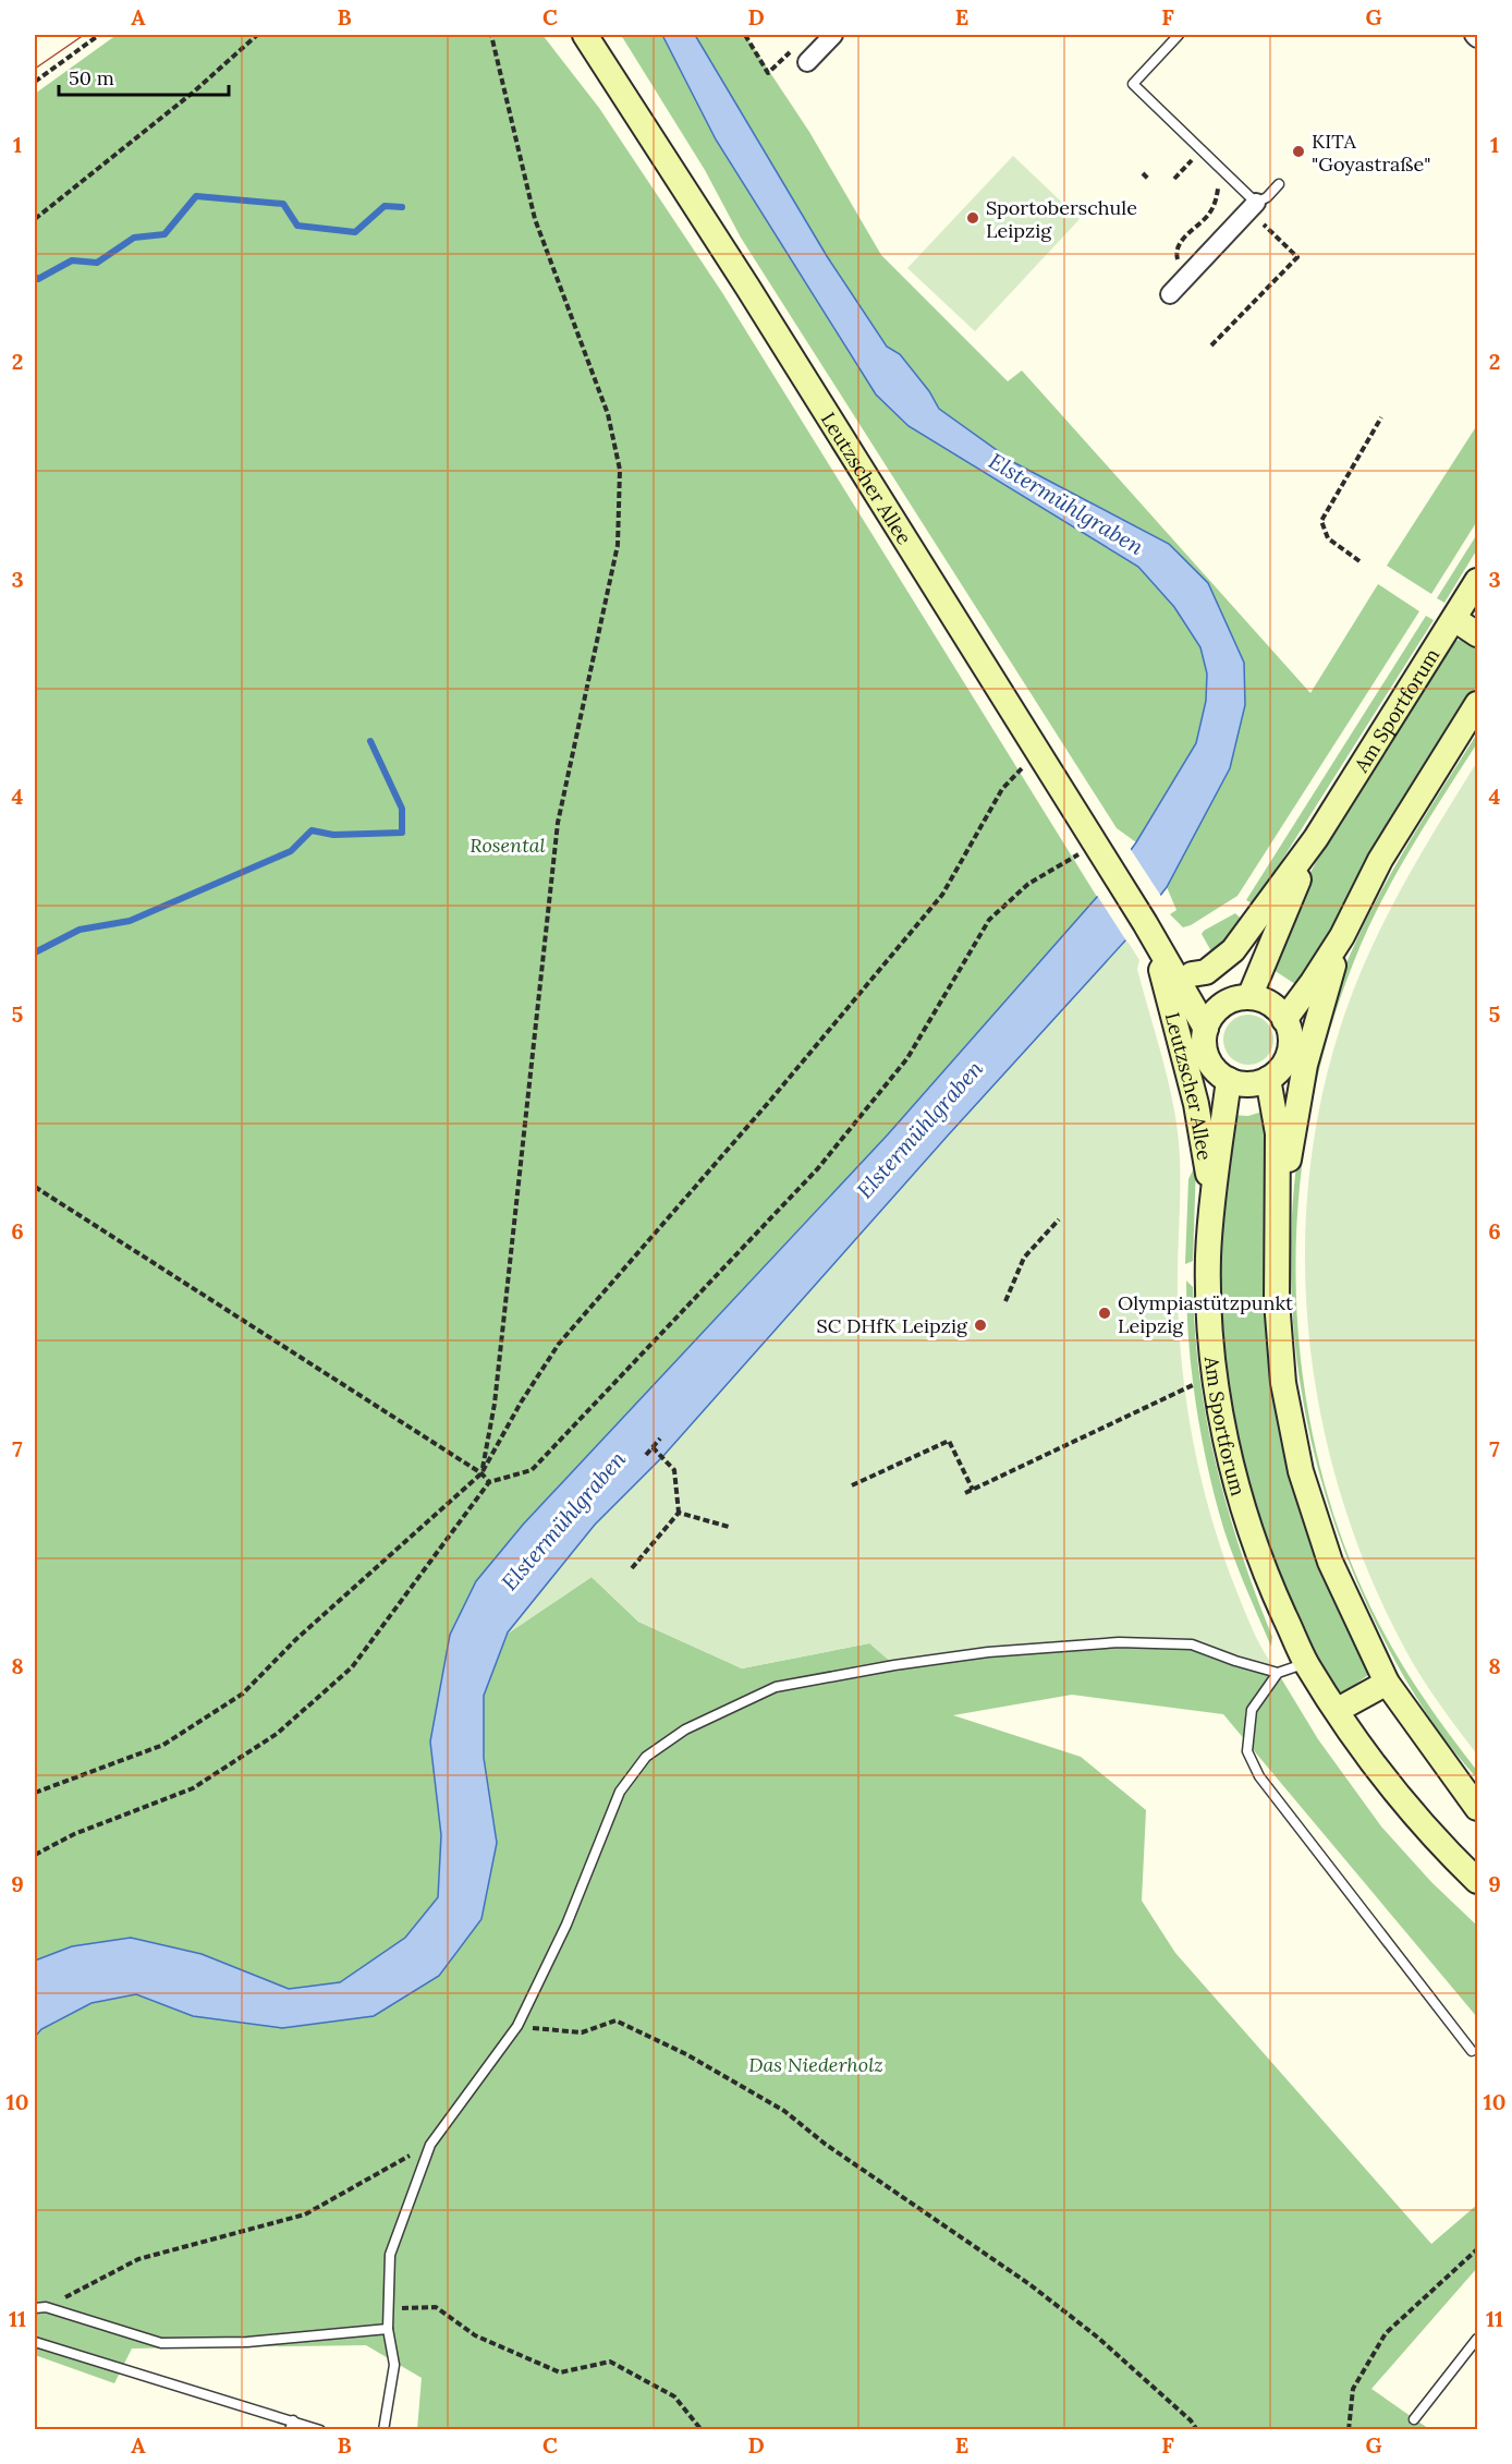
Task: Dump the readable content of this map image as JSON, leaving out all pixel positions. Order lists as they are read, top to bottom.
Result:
{
  "streets": {
    "main road": ["Leutzscher Allee", "Am Sportforum"]
  },
  "crossings": [
    ["Leutzscher Allee", "Am Sportforum"]
  ],
  "water": ["Elstermühlgraben"],
  "parks": ["Rosental", "Das Niederholz"],
  "places": [
    "KITA \"Goyastraße\"",
    "Sportoberschule Leipzig",
    "Olympiastützpunkt Leipzig",
    "SC DHfK Leipzig"
  ],
  "scale_bar": "50 m",
  "grid": {
    "columns": [
      "A",
      "B",
      "C",
      "D",
      "E",
      "F",
      "G"
    ],
    "rows": [
      "1",
      "2",
      "3",
      "4",
      "5",
      "6",
      "7",
      "8",
      "9",
      "10",
      "11"
    ]
  }
}
